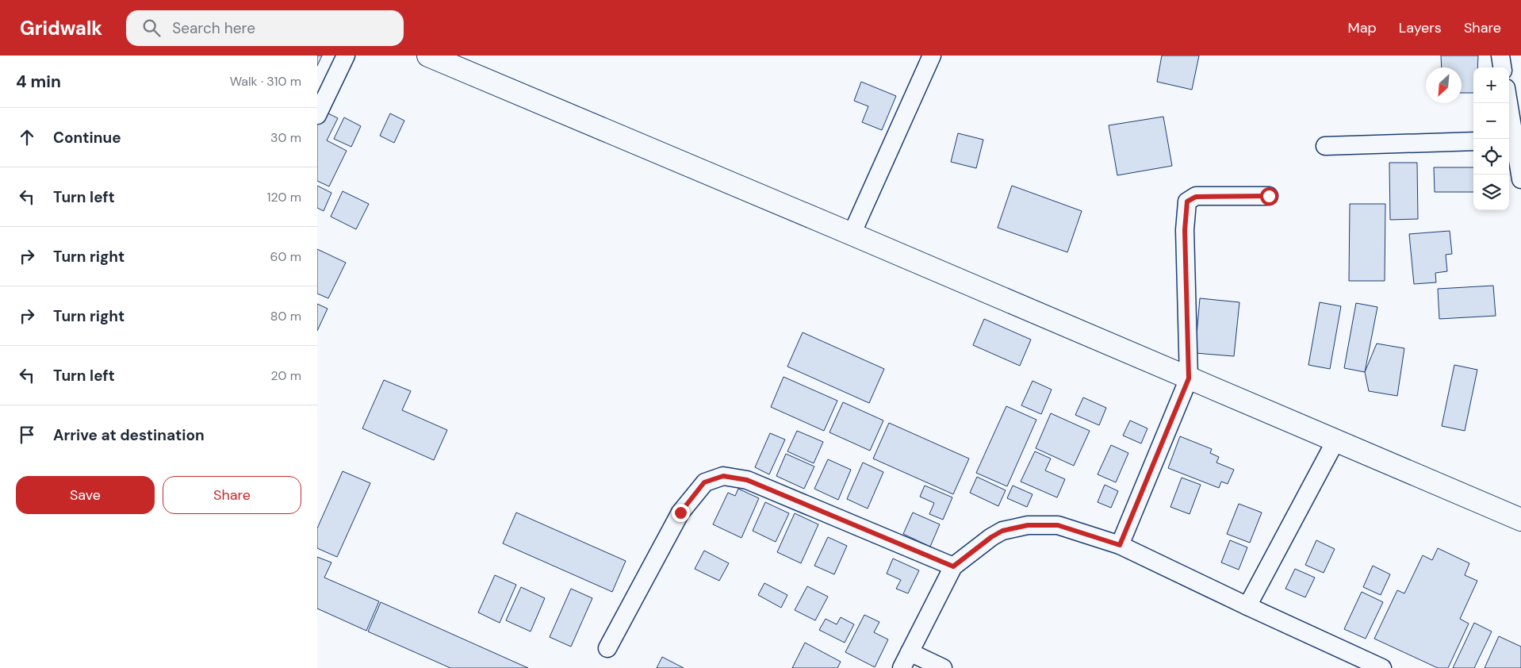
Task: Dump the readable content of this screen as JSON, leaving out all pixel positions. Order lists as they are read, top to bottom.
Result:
{
  "north": "bottom left",
  "page": {
    "header": "Gridwalk",
    "search": "Search here",
    "nav": ["Map", "Layers", "Share"],
    "heading": ["4 min", "Walk · 310 m"],
    "map_buttons": ["+", "−"],
    "list": [
      ["Continue", "30 m"],
      ["Turn left", "120 m"],
      ["Turn right", "60 m"],
      ["Turn right", "80 m"],
      ["Turn left", "20 m"],
      "Arrive at destination"
    ],
    "buttons": ["Save", "Share"]
  }
}
